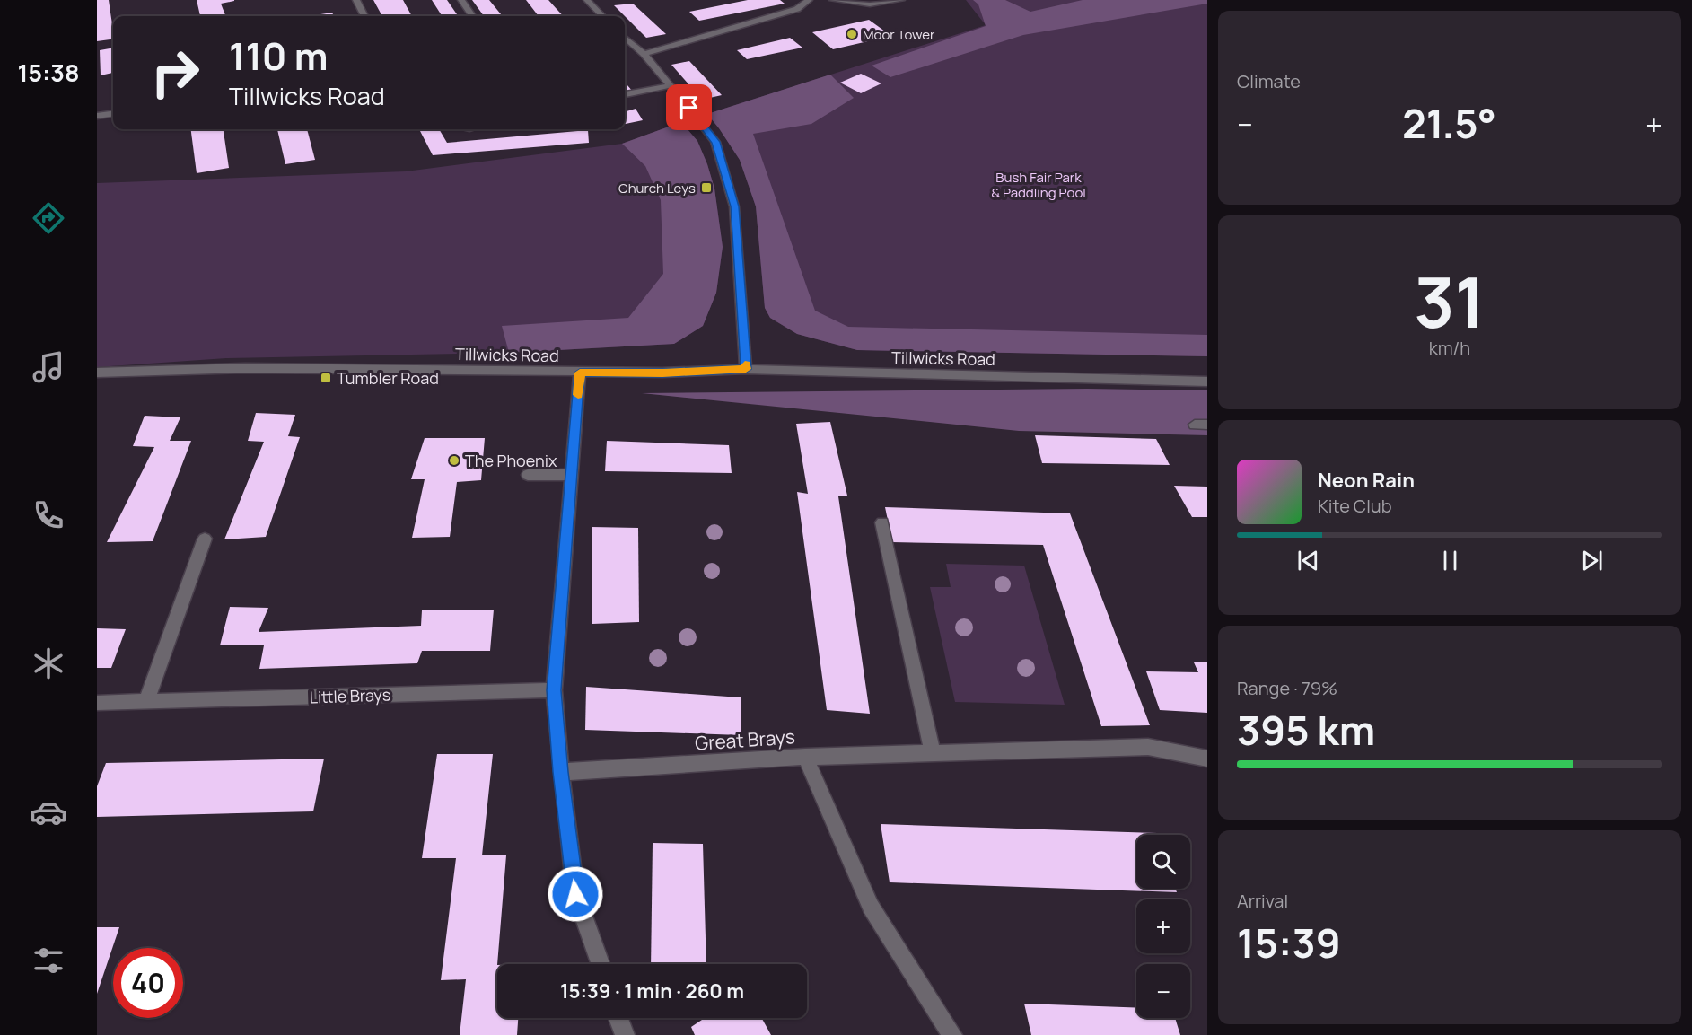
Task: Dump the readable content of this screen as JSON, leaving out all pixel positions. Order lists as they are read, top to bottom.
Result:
{
  "streets": {
    "street": ["Tillwicks Road", "Little Brays", "Great Brays"]
  },
  "parks": ["Bush Fair Park & Paddling Pool"],
  "places": {
    "other": ["Moor Tower", "The Phoenix"],
    "transit": ["Church Leys", "Tumbler Road"]
  },
  "page": {
    "tabs": "15:38",
    "tile": [
      "Climate",
      ["31", "km/h"],
      ["Range · 79%", "395 km"],
      ["Arrival", "15:39"]
    ],
    "turn": ["110 m", "Tillwicks Road"],
    "heat": ["−", "21.5°", "+"],
    "song": ["Neon Rain", "Kite Club"],
    "map_buttons": ["+", "−"],
    "limit": "40",
    "trip": "15:39 · 1 min · 260 m"
  }
}
